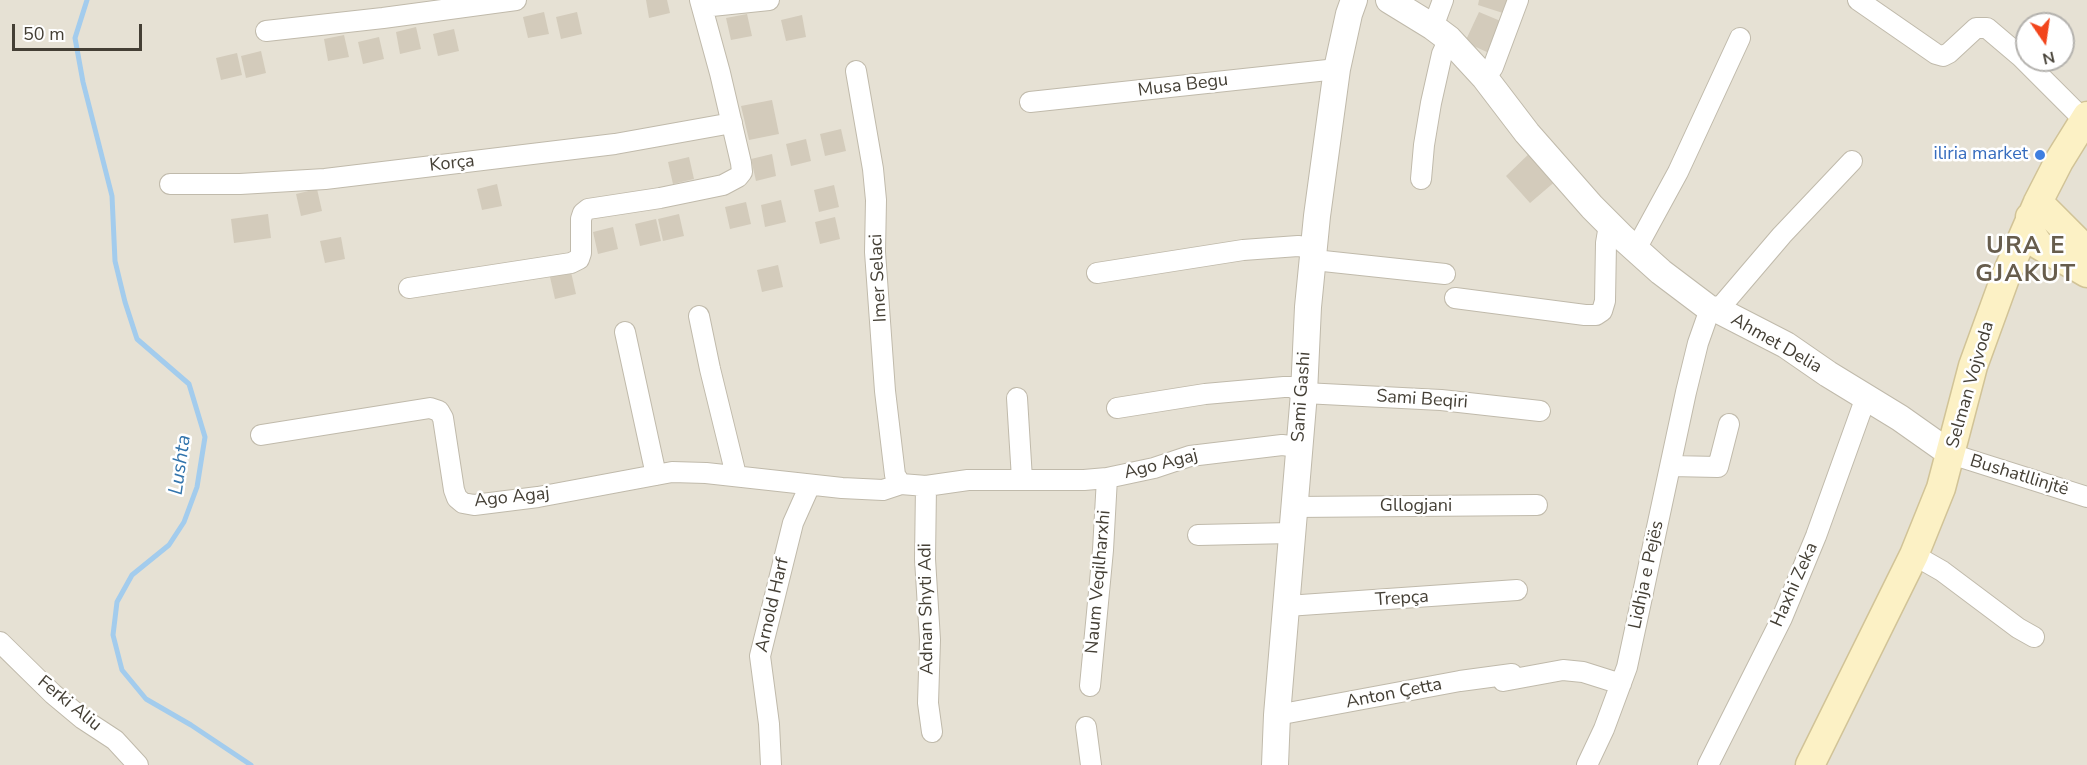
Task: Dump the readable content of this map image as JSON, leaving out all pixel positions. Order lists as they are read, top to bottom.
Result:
{
  "streets": {
    "main road": ["Selman Vojvoda"],
    "street": [
      "Musa Begu",
      "Korça",
      "Imer Selaci",
      "Ahmet Delia",
      "Sami Gashi",
      "Sami Beqiri",
      "Ago Agaj",
      "Bushatllinjtë",
      "Gllogjani",
      "Lidhja e Pejës",
      "Naum Veqilharxhi",
      "Haxhi Zeka",
      "Trepça",
      "Arnold Harf",
      "Adnan Shyti Adi",
      "Anton Çetta",
      "Ferki Aliu"
    ]
  },
  "crossings": [
    ["Musa Begu", "Sami Gashi"],
    ["Imer Selaci", "Ago Agaj"],
    ["Ahmet Delia", "Selman Vojvoda"],
    ["Ahmet Delia", "Bushatllinjtë"],
    ["Ahmet Delia", "Lidhja e Pejës"],
    ["Ahmet Delia", "Haxhi Zeka"],
    ["Selman Vojvoda", "Bushatllinjtë"],
    ["Sami Gashi", "Sami Beqiri"],
    ["Sami Gashi", "Ago Agaj"],
    ["Sami Gashi", "Gllogjani"],
    ["Sami Gashi", "Trepça"],
    ["Sami Gashi", "Anton Çetta"],
    ["Ago Agaj", "Naum Veqilharxhi"],
    ["Ago Agaj", "Arnold Harf"],
    ["Ago Agaj", "Adnan Shyti Adi"],
    ["Lidhja e Pejës", "Anton Çetta"]
  ],
  "districts": ["URA E GJAKUT"],
  "water": ["Lushta"],
  "places": ["iliria market"],
  "scale_bar": "50 m",
  "north": "bottom"
}
